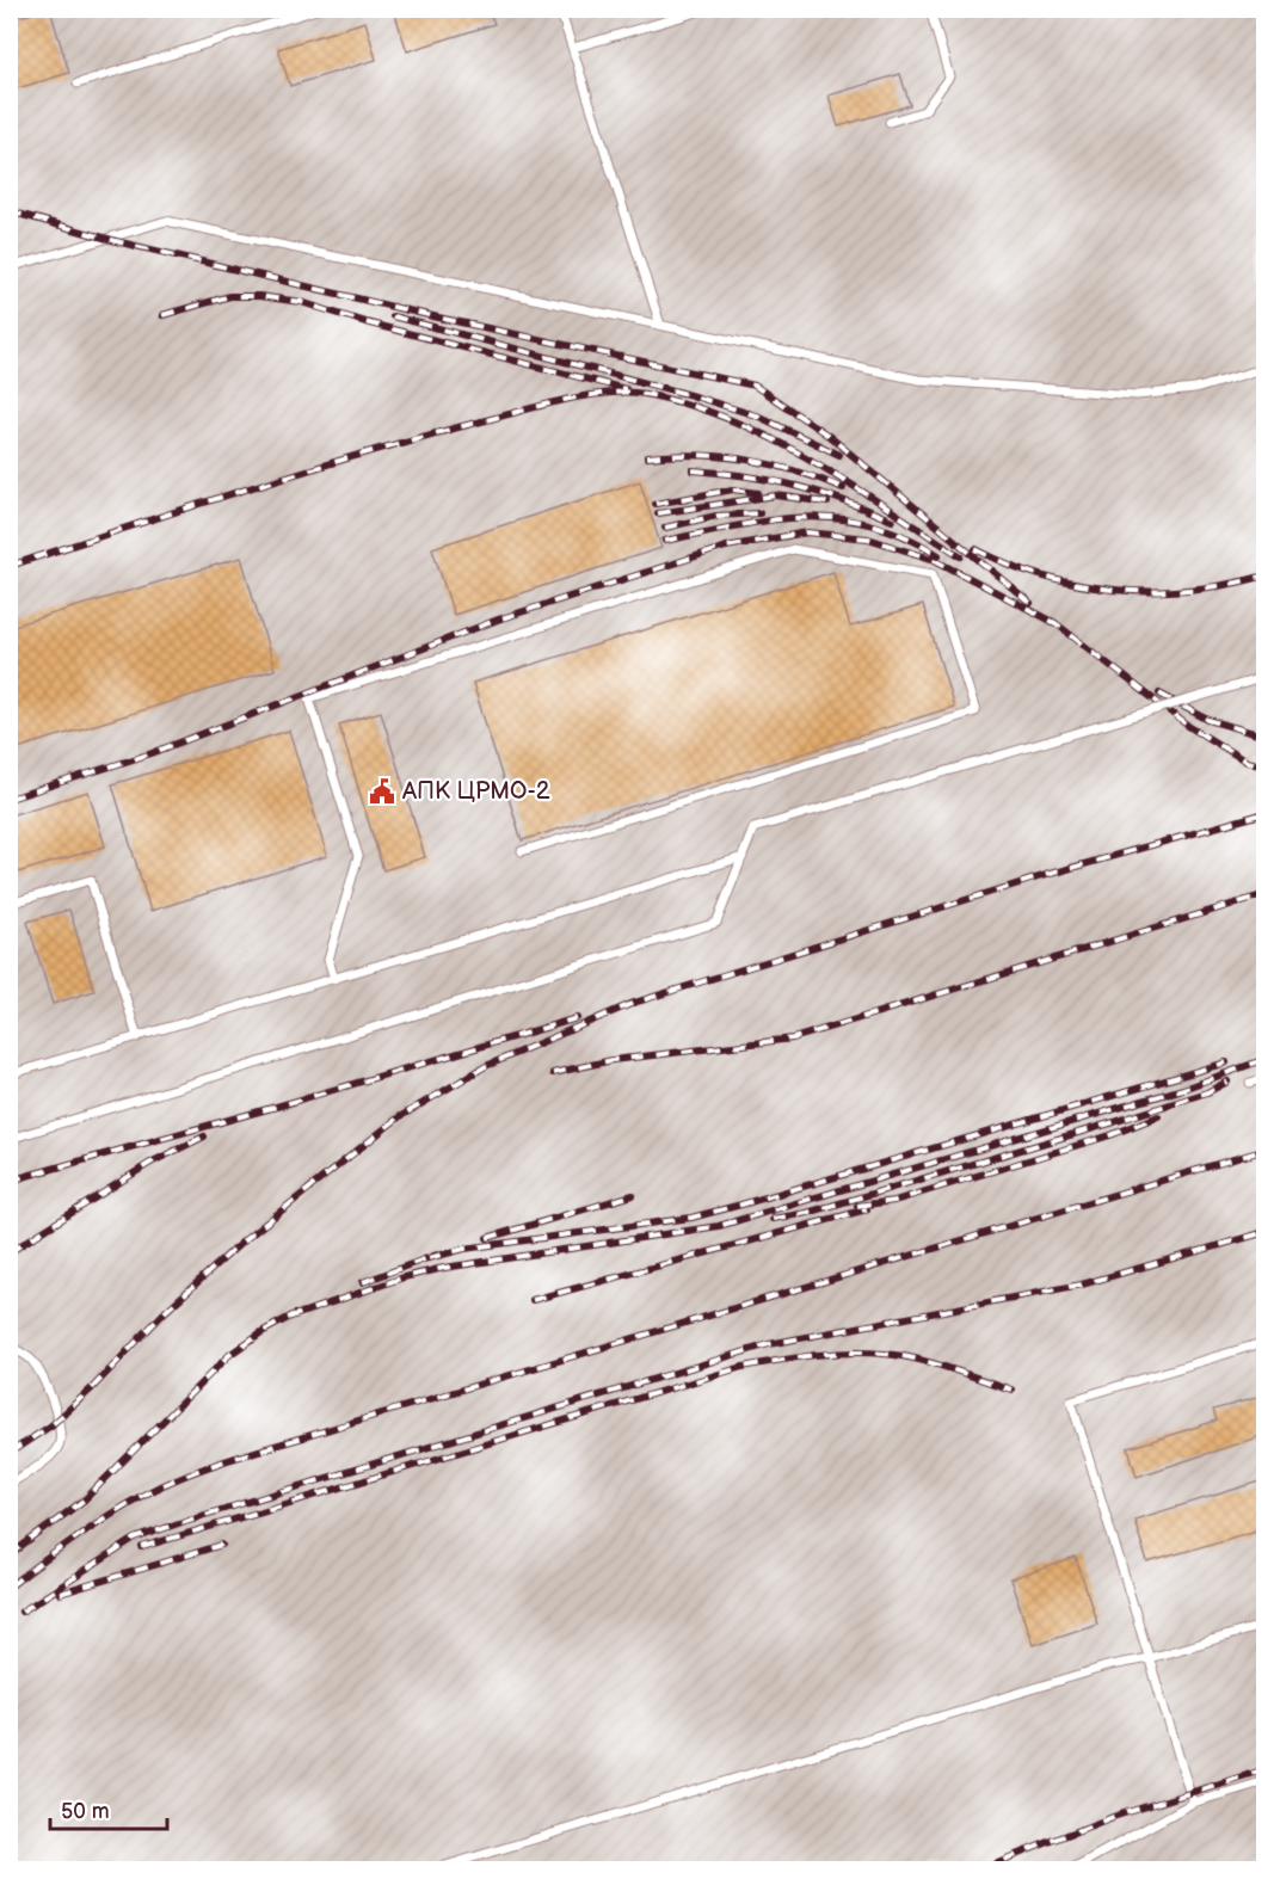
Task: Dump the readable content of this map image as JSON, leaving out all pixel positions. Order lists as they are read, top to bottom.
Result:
{
  "places": {
    "public building": ["АПК ЦРМО-2"]
  },
  "scale_bar": "50 m"
}
